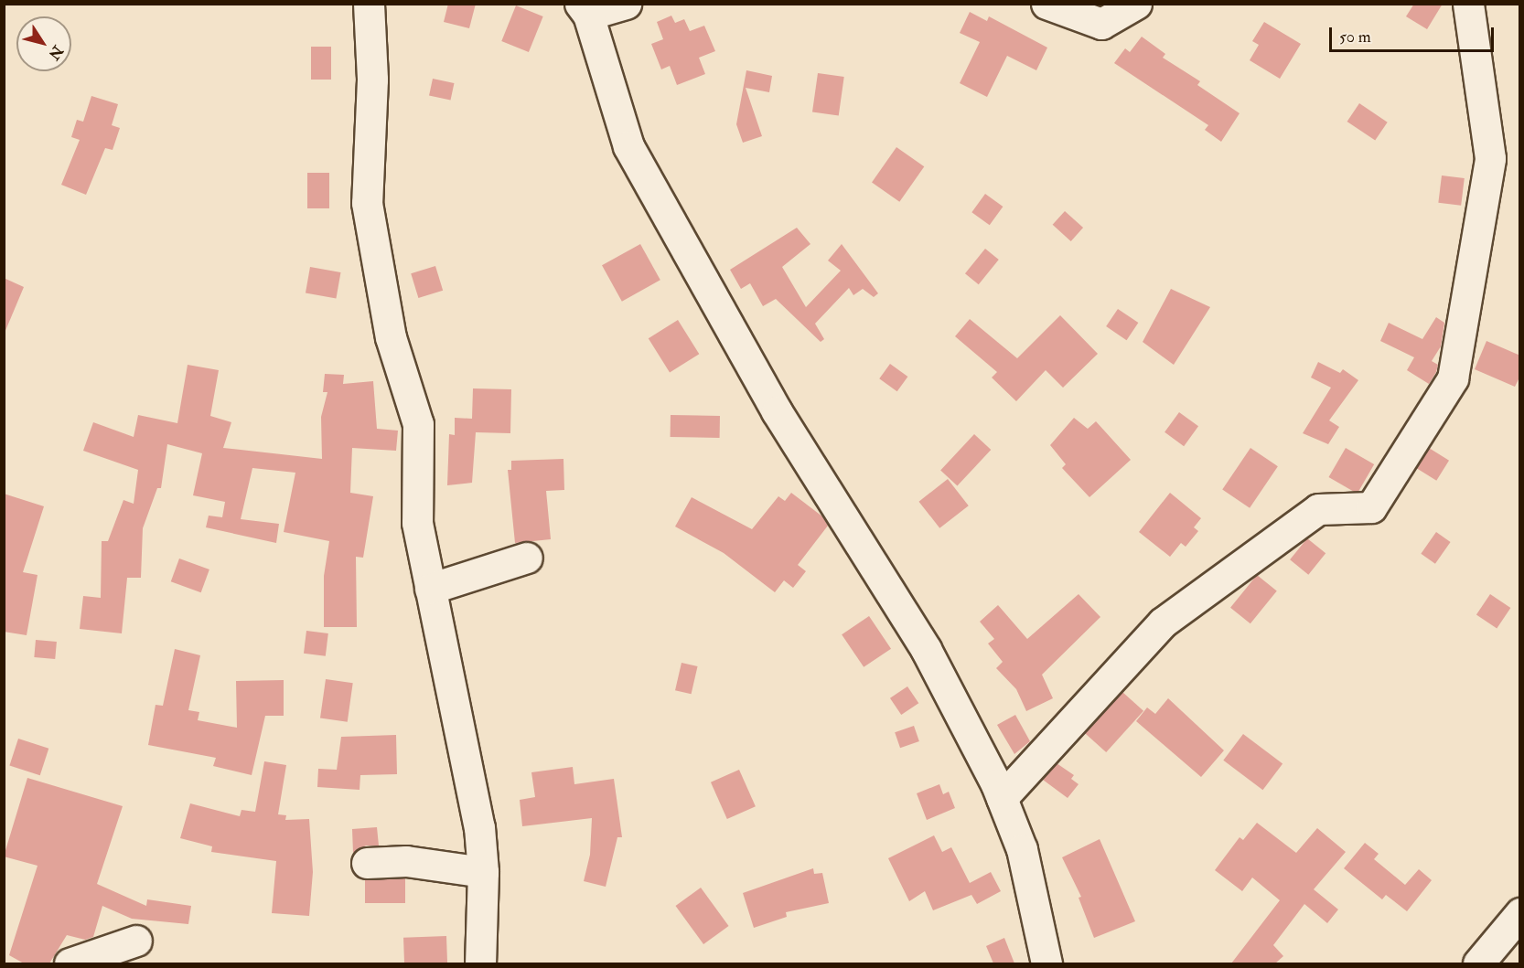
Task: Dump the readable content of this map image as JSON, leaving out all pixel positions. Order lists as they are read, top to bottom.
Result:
{
  "scale_bar": "50 m",
  "north": "bottom right"
}
